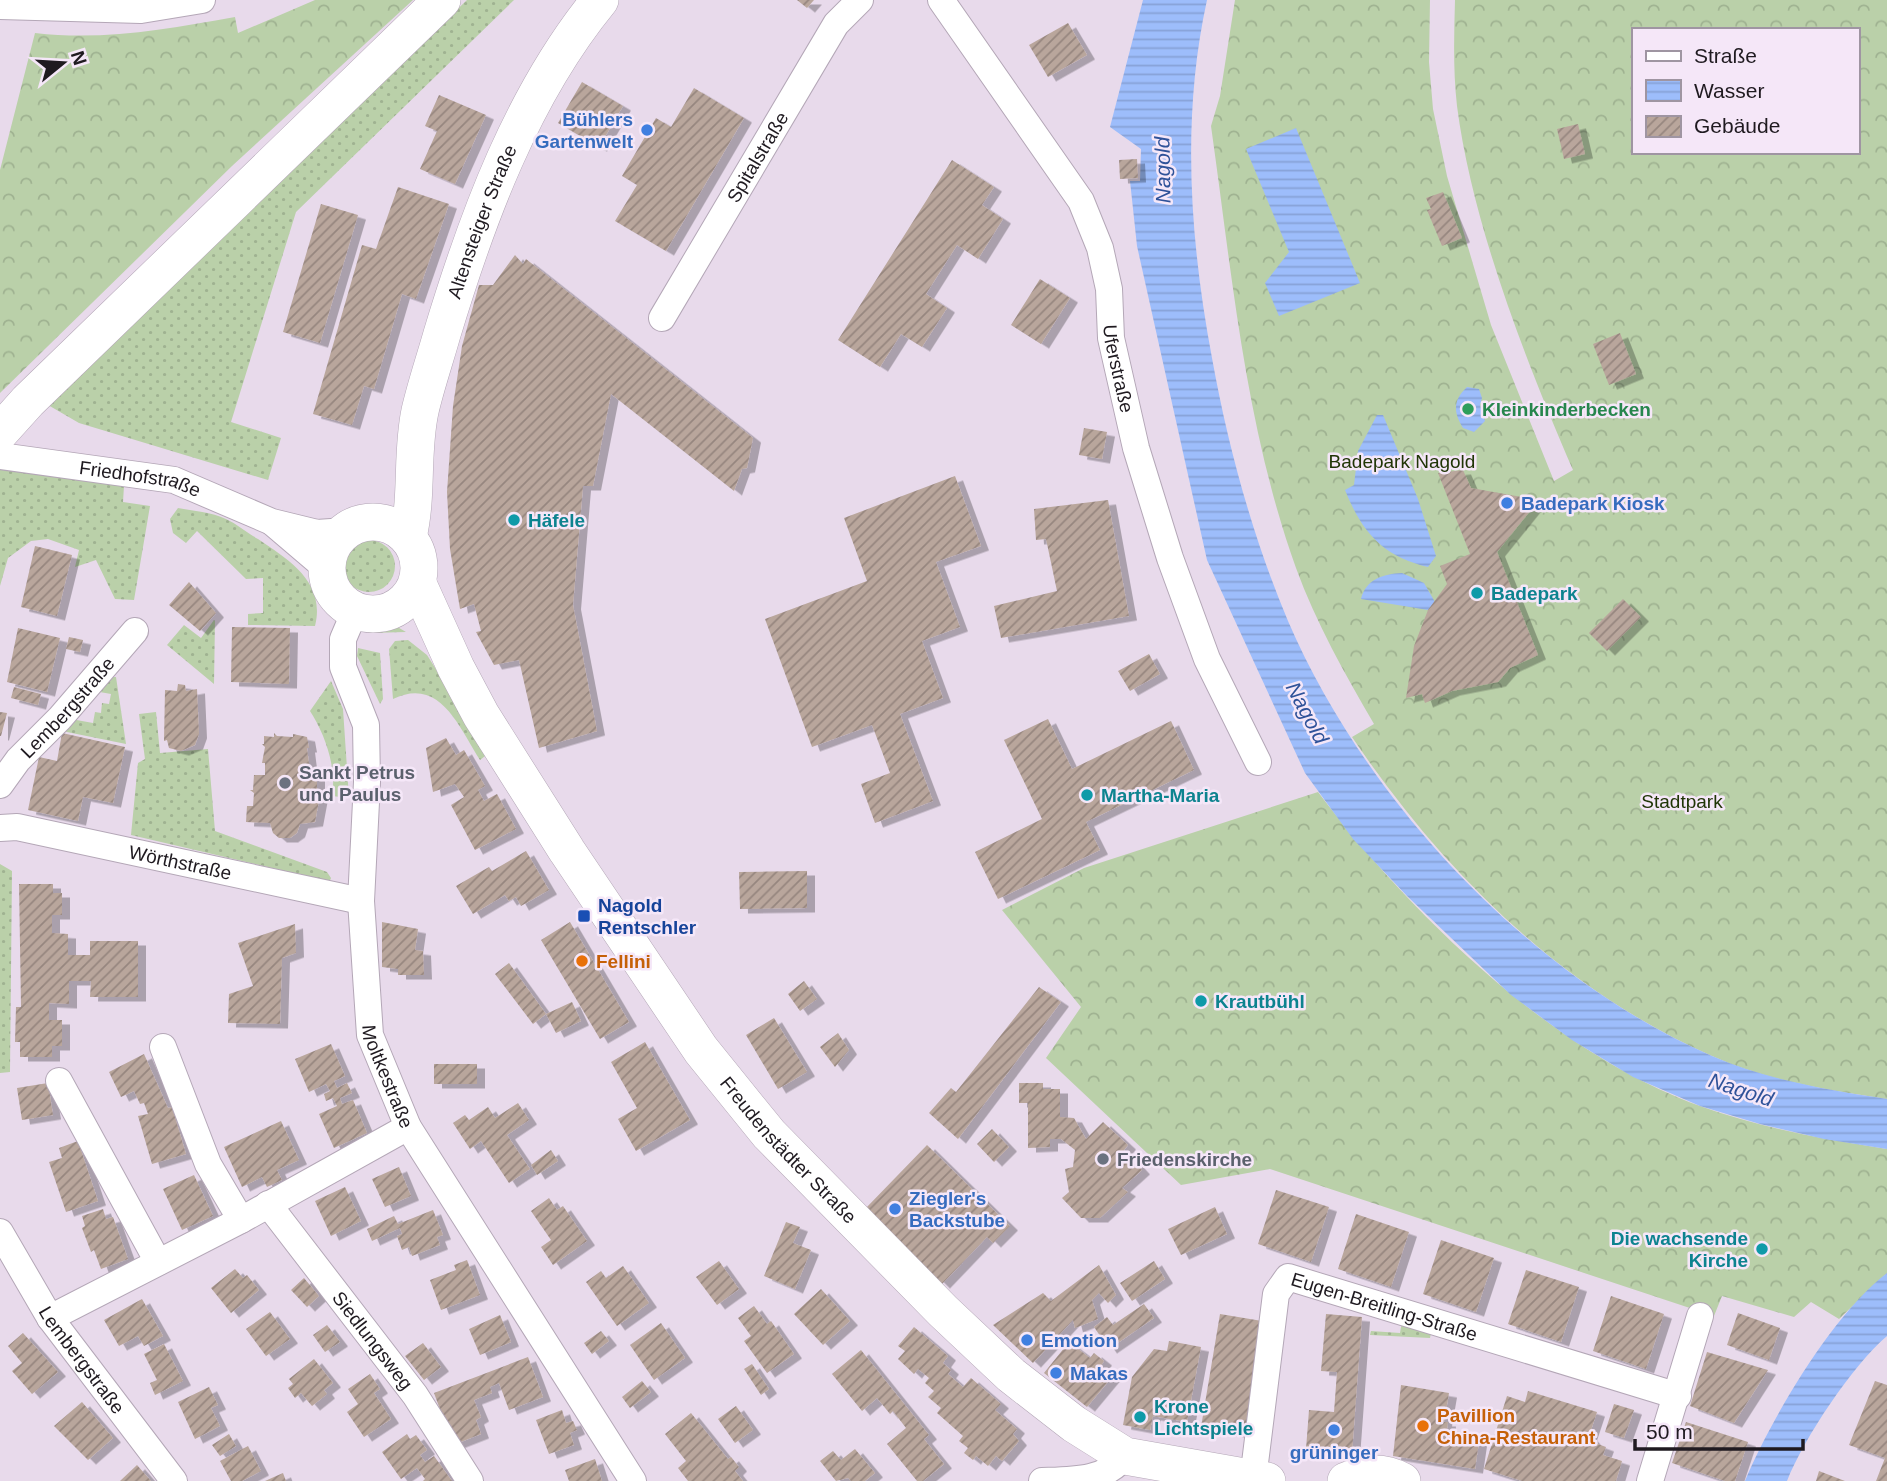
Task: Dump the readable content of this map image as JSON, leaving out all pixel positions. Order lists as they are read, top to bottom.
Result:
{
  "streets": {
    "street": [
      "Spitalstraße",
      "Altensteiger Straße",
      "Uferstraße",
      "Friedhofstraße",
      "Lembergstraße",
      "Wörthstraße",
      "Moltkestraße",
      "Freudenstädter Straße",
      "Eugen-Breitling-Straße",
      "Siedlungsweg"
    ]
  },
  "crossings": [
    ["Altensteiger Straße", "Friedhofstraße"],
    ["Altensteiger Straße", "Moltkestraße"],
    ["Altensteiger Straße", "Freudenstädter Straße"],
    ["Friedhofstraße", "Moltkestraße"],
    ["Friedhofstraße", "Freudenstädter Straße"],
    ["Wörthstraße", "Moltkestraße"],
    ["Moltkestraße", "Freudenstädter Straße"],
    ["Freudenstädter Straße", "Eugen-Breitling-Straße"]
  ],
  "water": ["Nagold"],
  "parks": ["Badepark Nagold", "Stadtpark"],
  "places": {
    "other": [
      "Bühlers Gartenwelt",
      "Kleinkinderbecken",
      "Badepark Kiosk",
      "Häfele",
      "Badepark",
      "Sankt Petrus und Paulus",
      "Martha-Maria",
      "Fellini",
      "Krautbühl",
      "Friedenskirche",
      "Ziegler's Backstube",
      "Die wachsende Kirche",
      "Emotion",
      "Makas",
      "Krone Lichtspiele",
      "Pavillion China-Restaurant",
      "grüninger"
    ],
    "transit": ["Nagold Rentschler"]
  },
  "legend": ["Straße", "Wasser", "Gebäude"],
  "scale_bar": "50 m",
  "north": "right"
}
